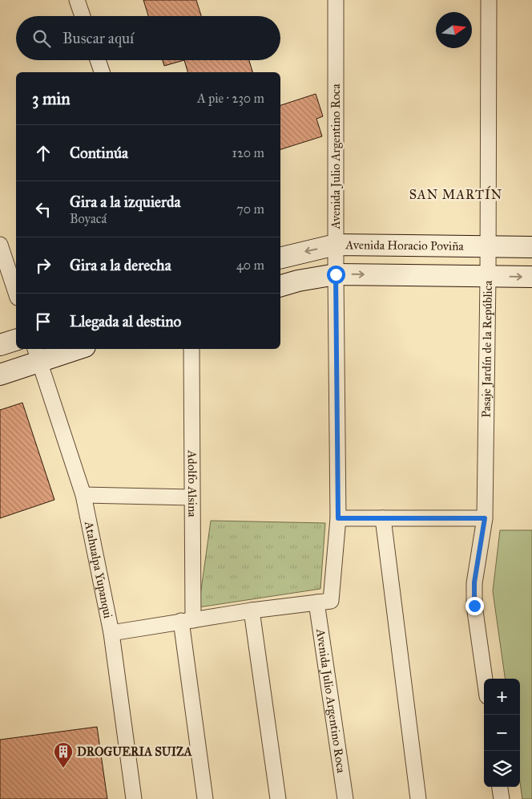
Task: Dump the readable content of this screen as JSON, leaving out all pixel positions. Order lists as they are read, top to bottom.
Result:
{
  "streets": {
    "main road": ["Avenida Horacio Poviña"],
    "street": [
      "Avenida Julio Argentino Roca",
      "Pasaje Jardín de la República",
      "Adolfo Alsina",
      "Atahualpa Yupanqui"
    ]
  },
  "crossings": [
    ["Avenida Julio Argentino Roca", "Avenida Horacio Poviña"],
    ["Avenida Horacio Poviña", "Pasaje Jardín de la República"]
  ],
  "districts": ["SAN MARTÍN"],
  "places": {
    "building": ["DROGUERIA SUIZA"]
  },
  "north": "right",
  "page": {
    "search": "Buscar aquí",
    "heading": ["3 min", "A pie · 230 m"],
    "list": [
      ["Continúa", "120 m"],
      ["Gira a la izquierda", "Boyacá", "70 m"],
      ["Gira a la derecha", "40 m"],
      "Llegada al destino"
    ],
    "map_buttons": ["+", "−"]
  }
}
